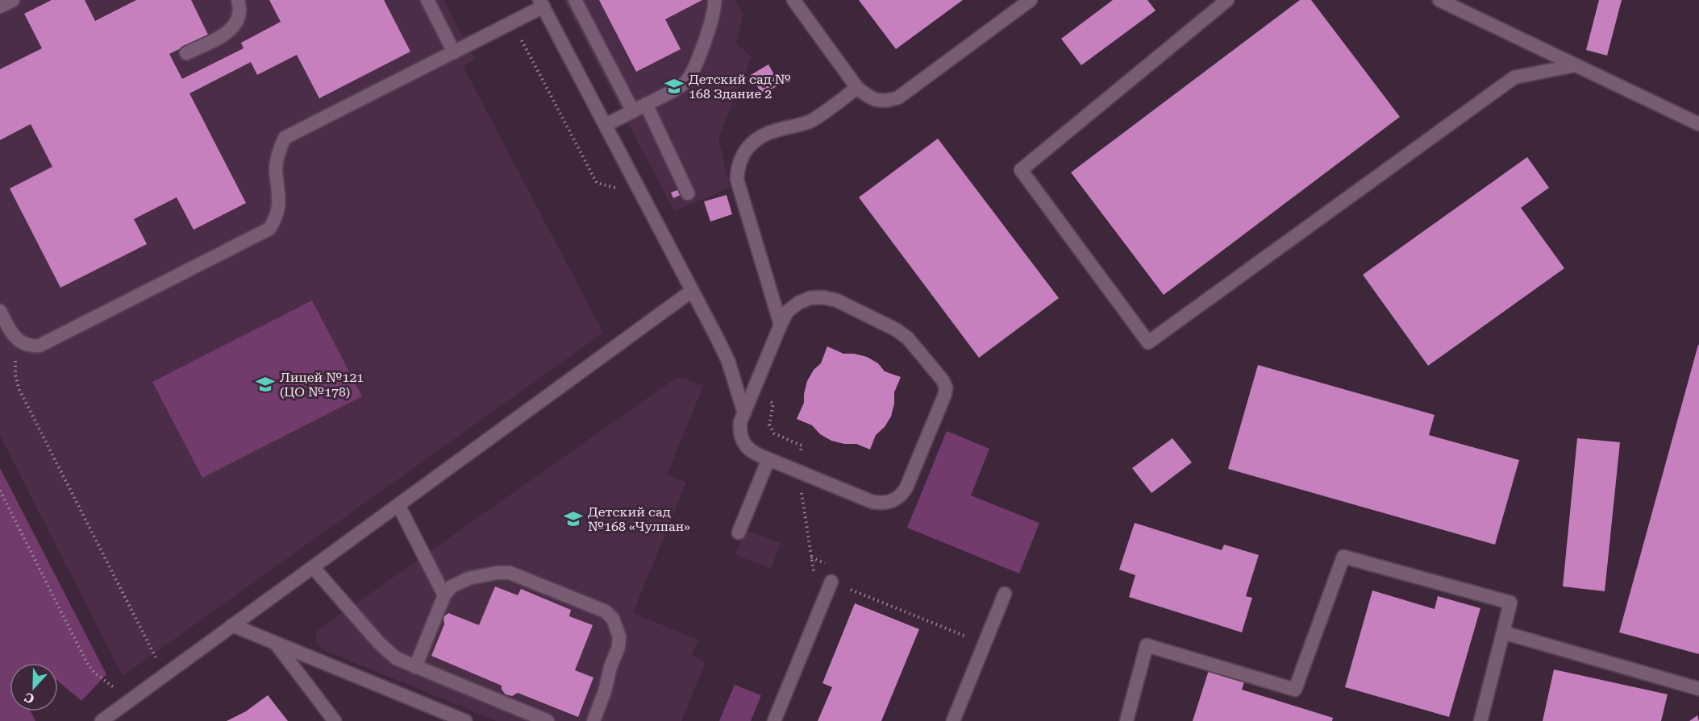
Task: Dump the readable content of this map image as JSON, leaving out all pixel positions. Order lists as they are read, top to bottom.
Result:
{
  "places": {
    "school or university": ["Детский сад № 168 Здание 2", "Лицей №121 (ЦО №178)", "Детский сад №168 «Чулпан»"]
  },
  "north": "bottom"
}
